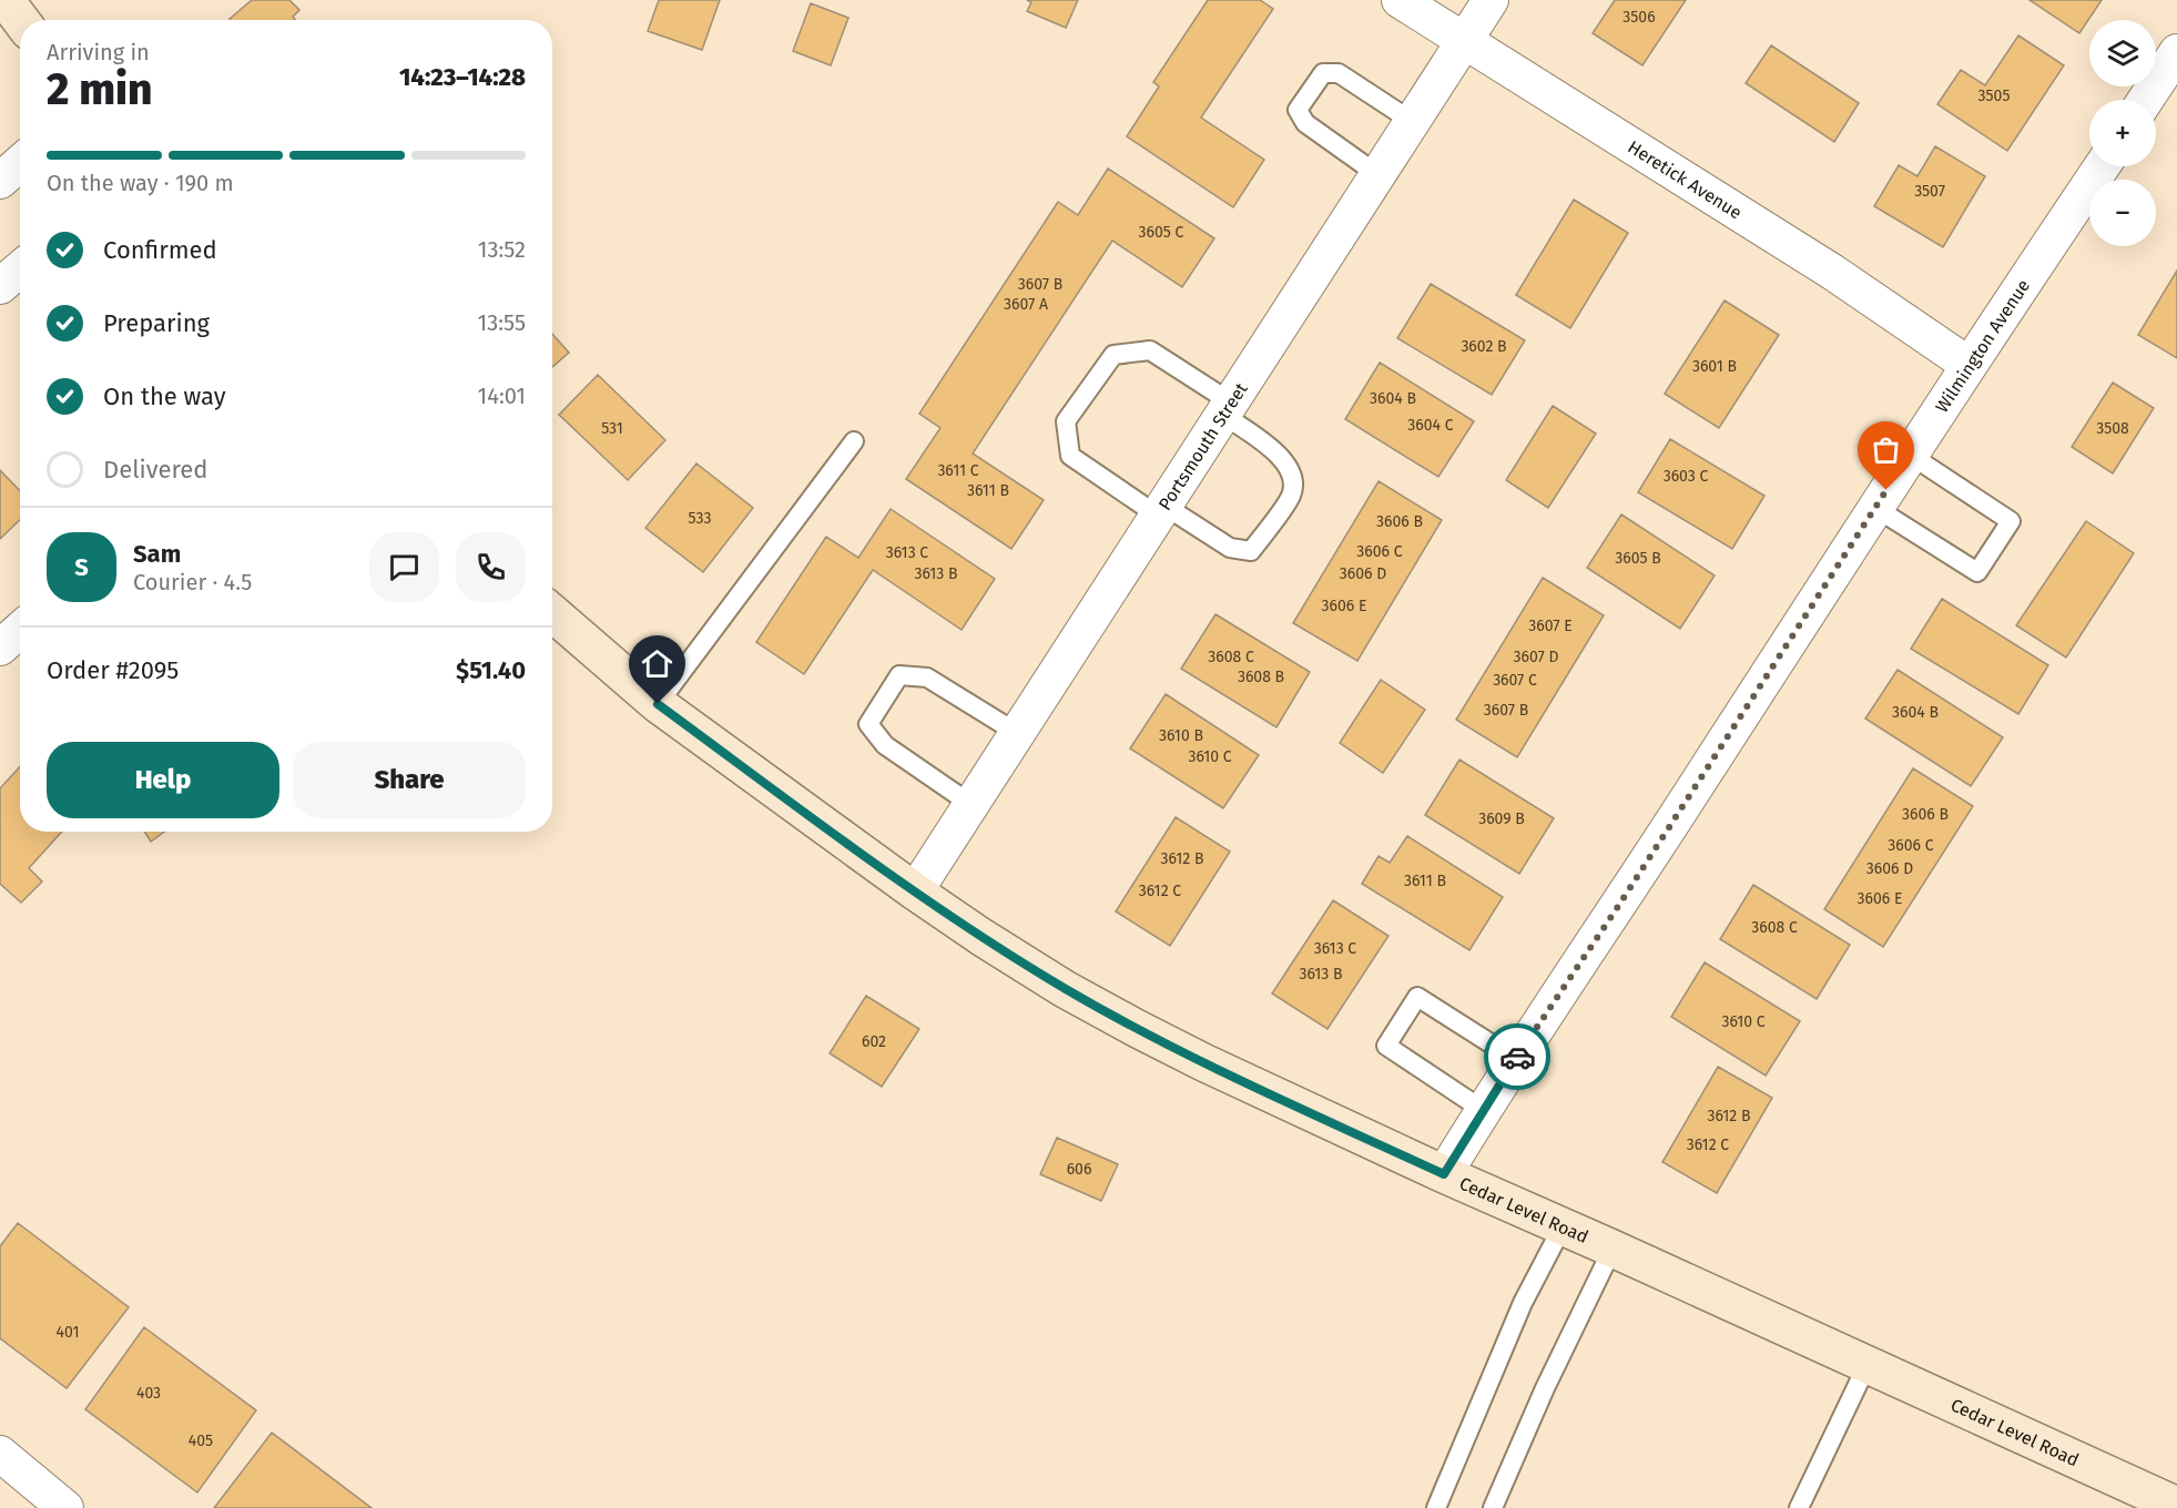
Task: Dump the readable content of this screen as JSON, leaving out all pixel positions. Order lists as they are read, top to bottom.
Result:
{
  "streets": {
    "main road": ["Cedar Level Road"],
    "street": ["Heretick Avenue", "Wilmington Avenue", "Portsmouth Street"]
  },
  "crossings": [
    ["Heretick Avenue", "Wilmington Avenue"],
    ["Heretick Avenue", "Portsmouth Street"],
    ["Wilmington Avenue", "Cedar Level Road"],
    ["Portsmouth Street", "Cedar Level Road"]
  ],
  "house_numbers": [
    "3506",
    "3505",
    "3507",
    "3605 C",
    "3607 B",
    "3607 A",
    "3602 B",
    "3601 B",
    "3604 B",
    "3604 C",
    "531",
    "3508",
    "3611 C",
    "3603 C",
    "3611 B",
    "533",
    "3606 B",
    "3606 C",
    "3613 C",
    "3605 B",
    "3613 B",
    "3606 D",
    "3606 E",
    "3607 E",
    "3608 C",
    "3607 D",
    "3608 B",
    "3607 C",
    "3607 B",
    "3604 B",
    "3610 B",
    "3610 C",
    "3606 B",
    "3609 B",
    "3606 C",
    "3612 B",
    "3606 D",
    "3611 B",
    "3612 C",
    "3606 E",
    "3608 C",
    "3613 C",
    "3613 B",
    "3610 C",
    "602",
    "3612 B",
    "3612 C",
    "606",
    "401",
    "403",
    "405"
  ],
  "page": {
    "map_buttons": ["+", "−"],
    "heading": ["2 min", "Arriving in", "14:23–14:28"],
    "panel": [
      "Sam",
      "Courier · 4.5",
      "Order #2095",
      "$51.40"
    ],
    "bar": "On the way · 190 m",
    "list": [
      ["Confirmed", "13:52"],
      ["Preparing", "13:55"],
      ["On the way", "14:01"],
      "Delivered"
    ],
    "round": "S",
    "buttons": ["Help", "Share"]
  }
}
